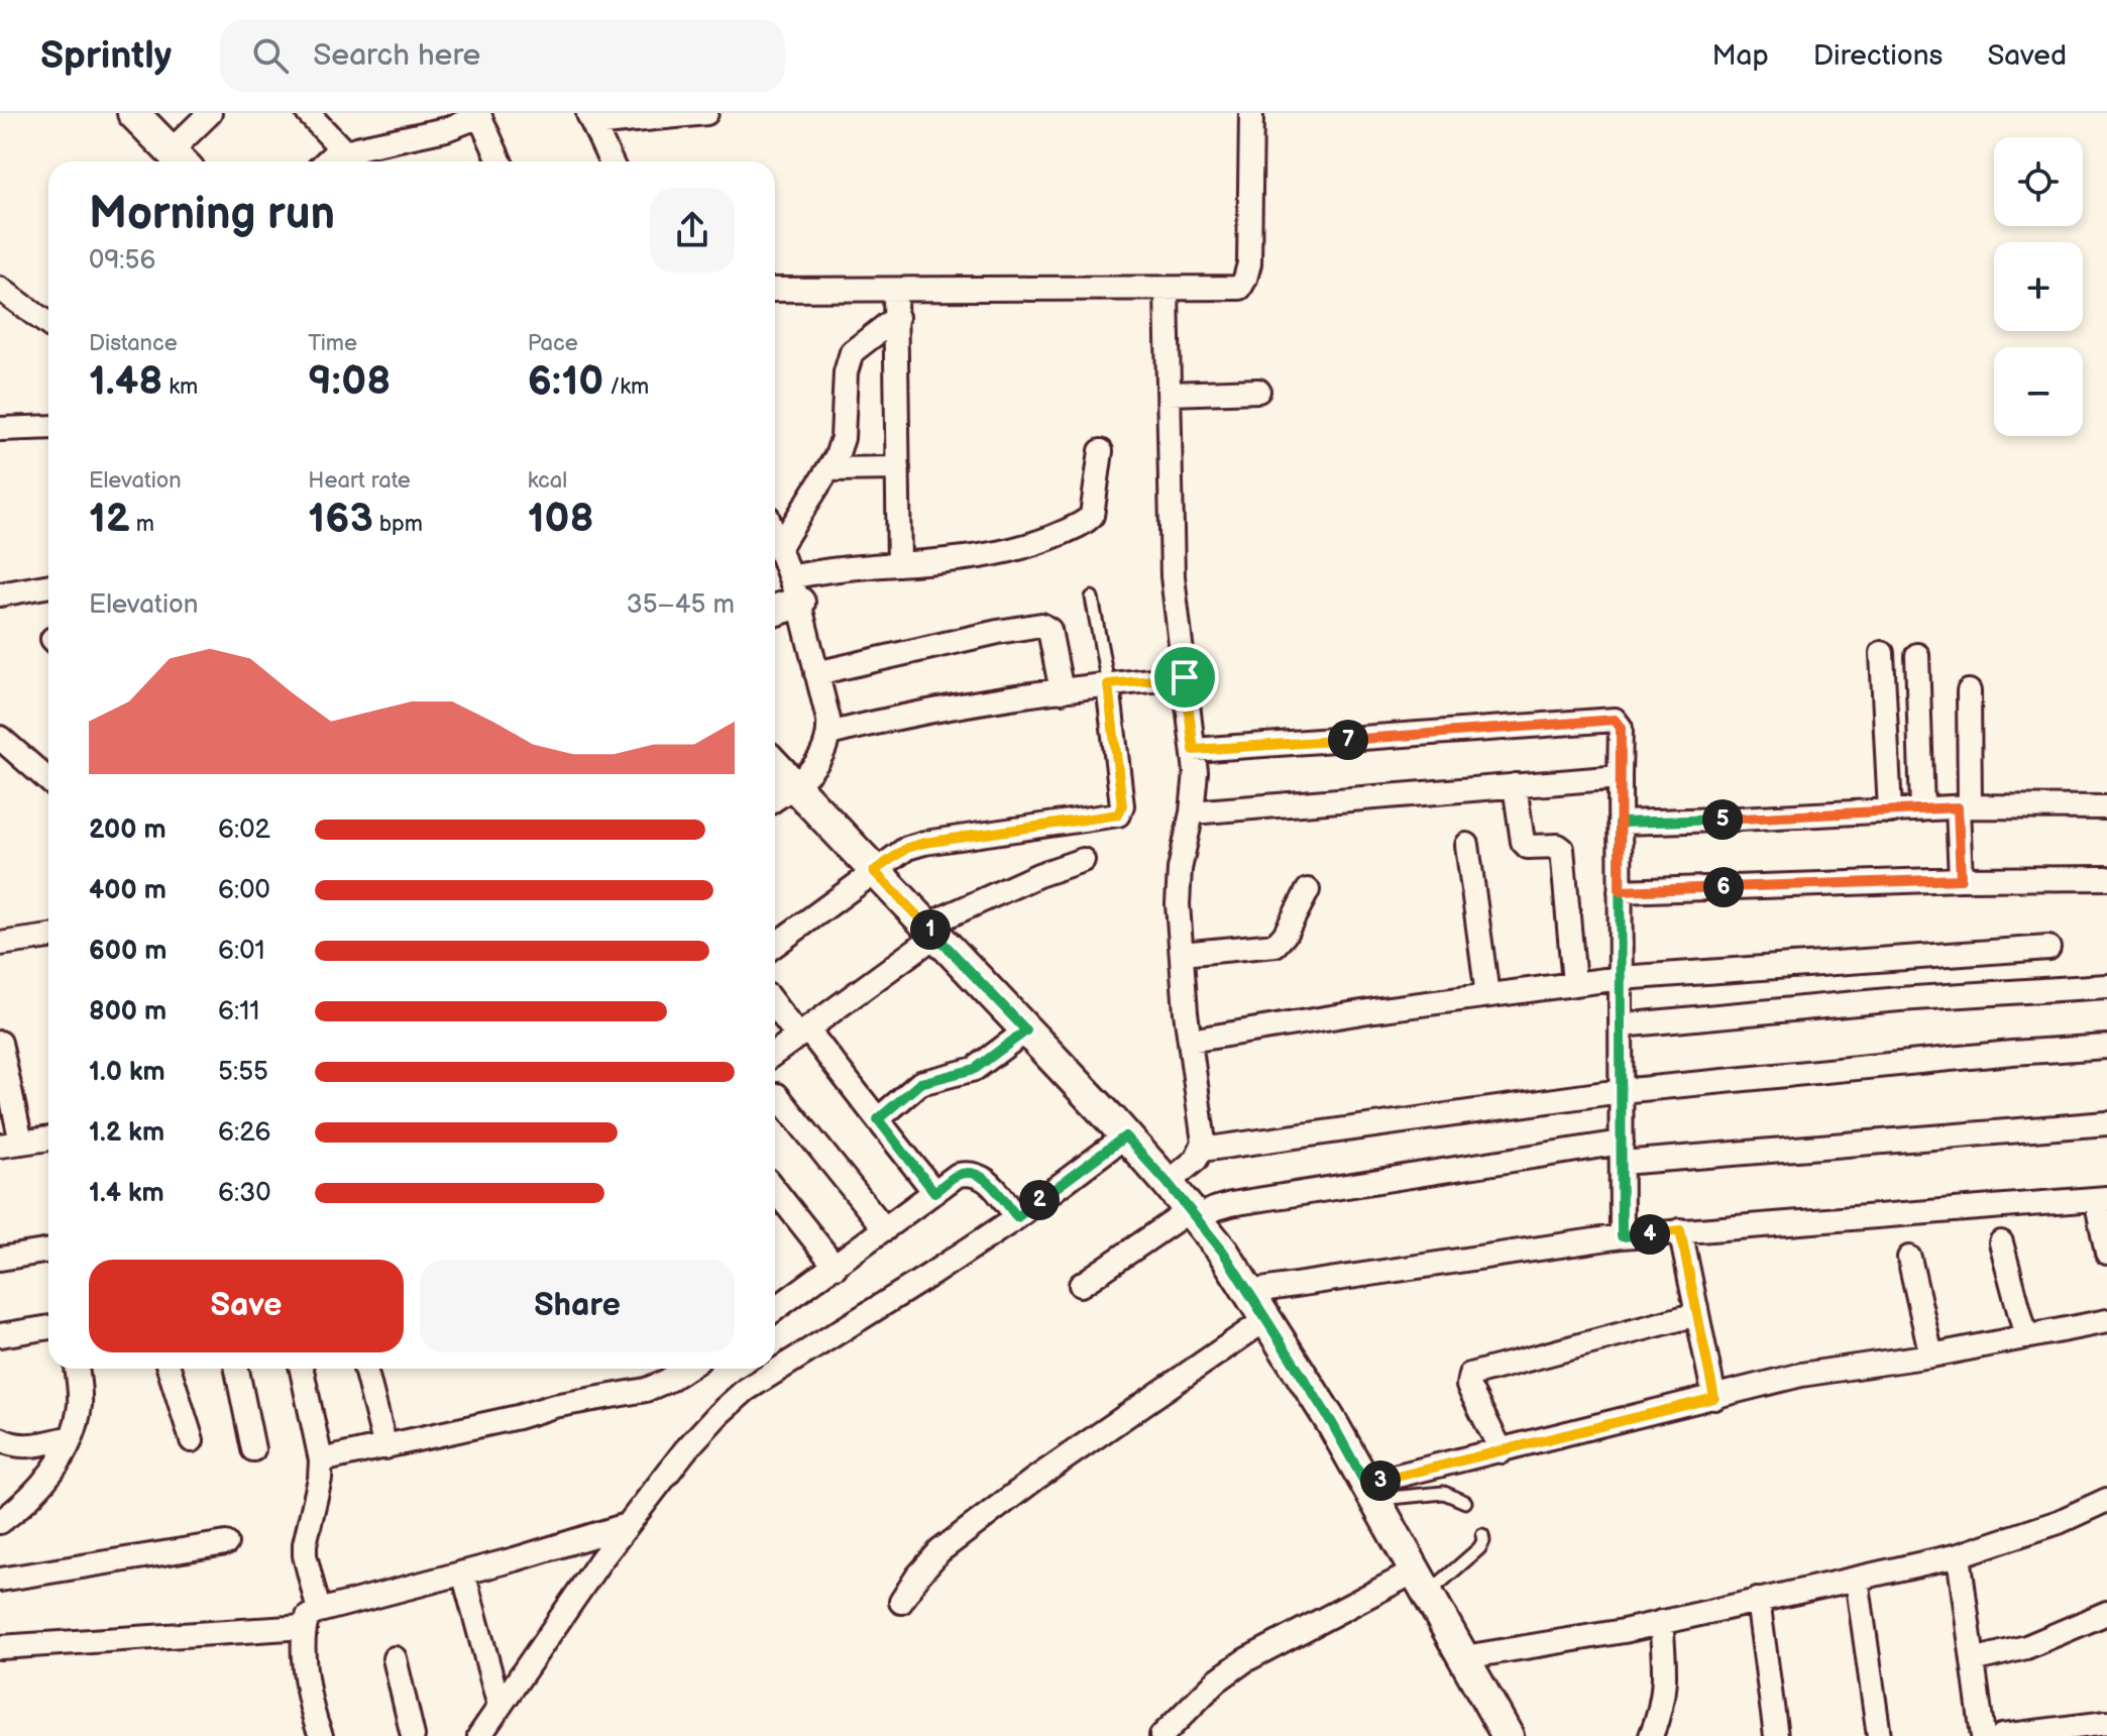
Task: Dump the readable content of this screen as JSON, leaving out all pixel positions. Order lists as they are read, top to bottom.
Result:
{
  "page": {
    "header": "Sprintly",
    "search": "Search here",
    "nav": ["Map", "Directions", "Saved"],
    "map_buttons": ["+", "−"],
    "heading": ["Morning run", "09:56"],
    "stats": [
      ["Distance", "1.48 km"],
      ["Time", "9:08"],
      ["Pace", "6:10 /km"],
      ["Elevation", "12 m"],
      ["Heart rate", "163 bpm"],
      ["kcal", "108"]
    ],
    "chart": ["Elevation", "35–45 m"],
    "pins": [
      "7",
      "5",
      "6",
      "1",
      "2",
      "4",
      "3"
    ],
    "list": [
      {
        "name": "200 m",
        "note": "6:02"
      },
      {
        "name": "400 m",
        "note": "6:00"
      },
      {
        "name": "600 m",
        "note": "6:01"
      },
      {
        "name": "800 m",
        "note": "6:11"
      },
      {
        "name": "1.0 km",
        "note": "5:55"
      },
      {
        "name": "1.2 km",
        "note": "6:26"
      },
      {
        "name": "1.4 km",
        "note": "6:30"
      }
    ],
    "buttons": ["Save", "Share"]
  }
}
